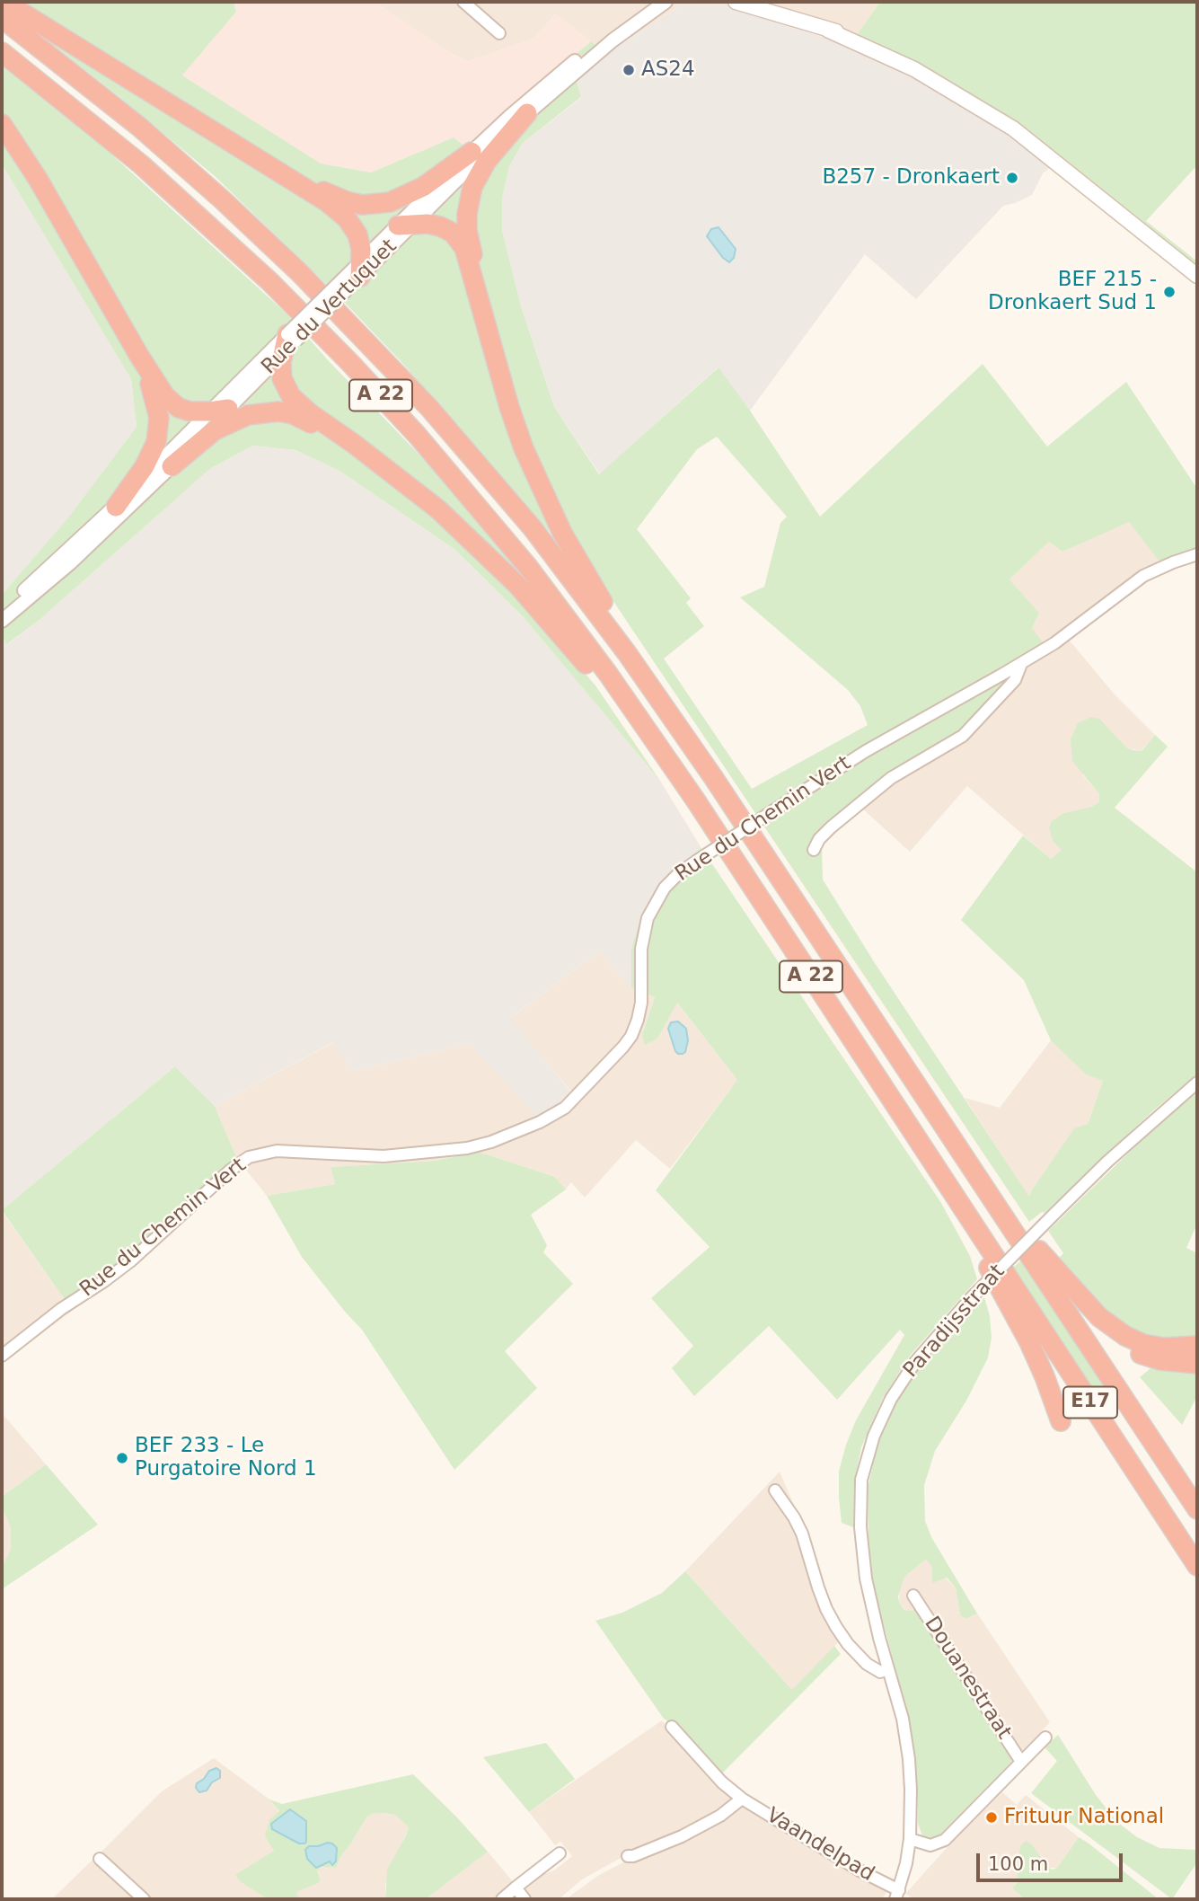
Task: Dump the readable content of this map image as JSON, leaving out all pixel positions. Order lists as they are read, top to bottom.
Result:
{
  "streets": {
    "highway": ["A 22", "E17"],
    "street": [
      "Rue du Vertuquet",
      "Rue du Chemin Vert",
      "Paradijsstraat",
      "Douanestraat",
      "Vaandelpad"
    ]
  },
  "crossings": [
    ["A 22", "E17"],
    ["Paradijsstraat", "Vaandelpad"]
  ],
  "places": [
    "AS24",
    "B257 - Dronkaert",
    "BEF 215 - Dronkaert Sud 1",
    "BEF 233 - Le Purgatoire Nord 1",
    "Frituur National"
  ],
  "scale_bar": "100 m"
}
